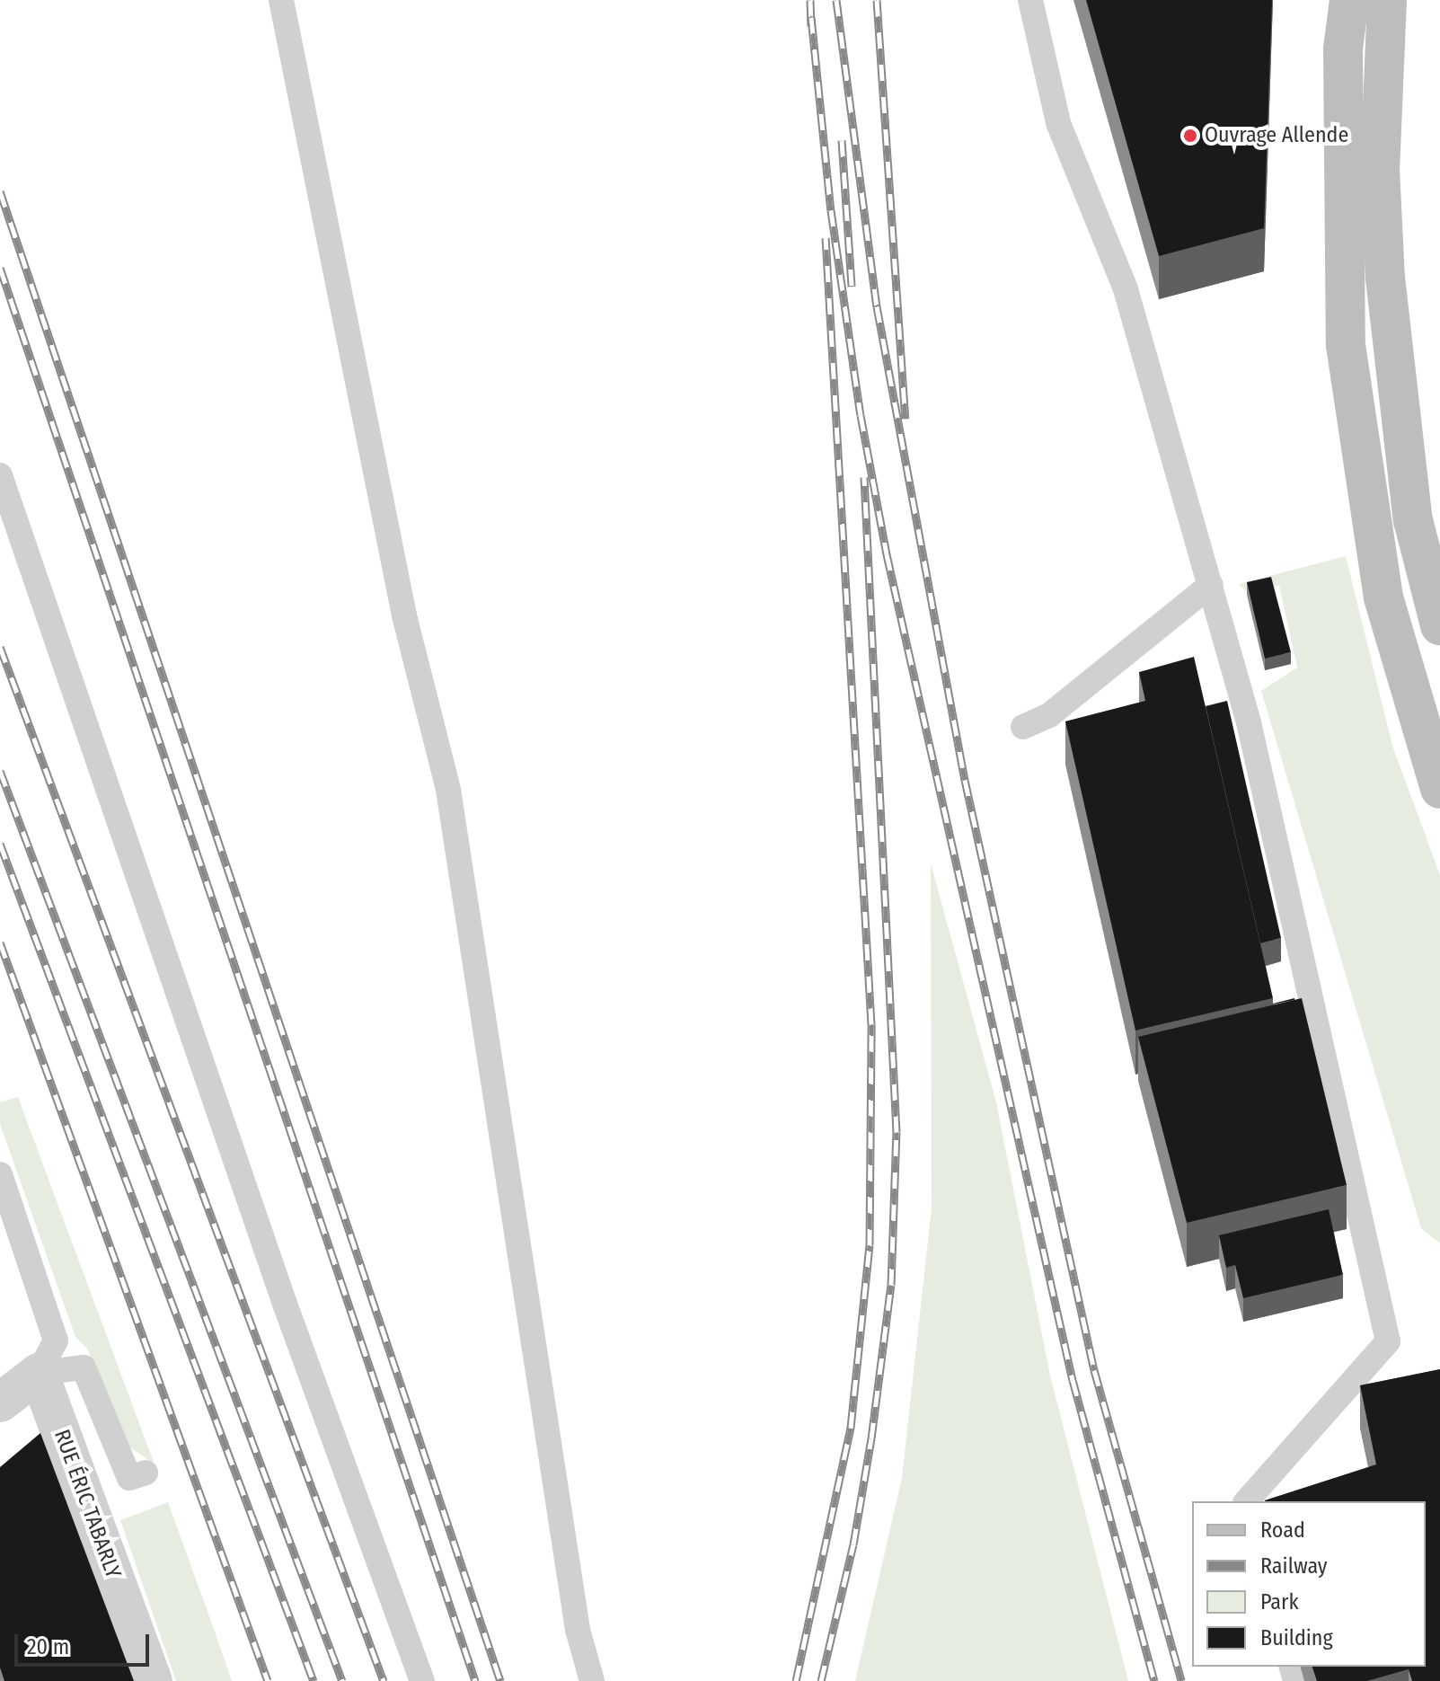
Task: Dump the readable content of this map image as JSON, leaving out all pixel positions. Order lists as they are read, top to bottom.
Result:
{
  "streets": {
    "street": ["RUE ÉRIC TABARLY"]
  },
  "places": ["Ouvrage Allende"],
  "legend": [
    "Road",
    "Railway",
    "Park",
    "Building"
  ],
  "scale_bar": "20 m"
}
